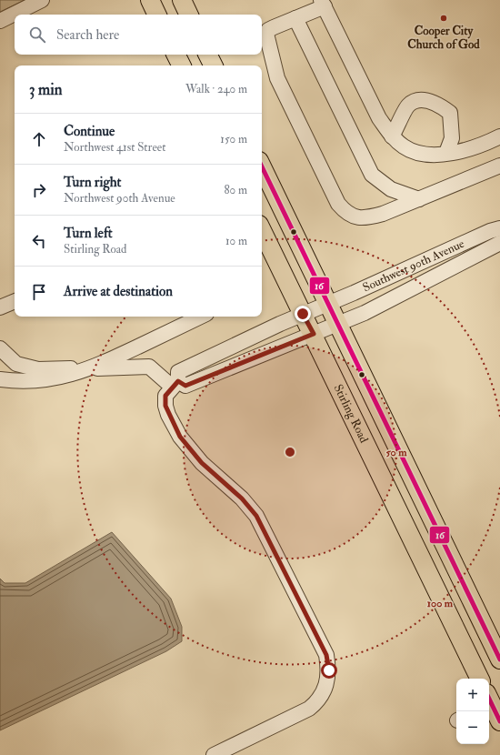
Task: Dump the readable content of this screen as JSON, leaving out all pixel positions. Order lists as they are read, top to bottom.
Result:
{
  "streets": {
    "main road": ["Stirling Road"],
    "street": ["Southwest 90th Avenue"]
  },
  "crossings": [
    ["Southwest 90th Avenue", "Stirling Road"]
  ],
  "places": ["Cooper City Church of God"],
  "lines": ["transit line 16"],
  "page": {
    "search": "Search here",
    "heading": ["3 min", "Walk · 240 m"],
    "list": [
      ["Continue", "Northwest 41st Street", "150 m"],
      ["Turn right", "Northwest 90th Avenue", "80 m"],
      ["Turn left", "Stirling Road", "10 m"],
      "Arrive at destination"
    ],
    "map_buttons": ["+", "−"]
  },
  "rings": ["50 m", "100 m"]
}
